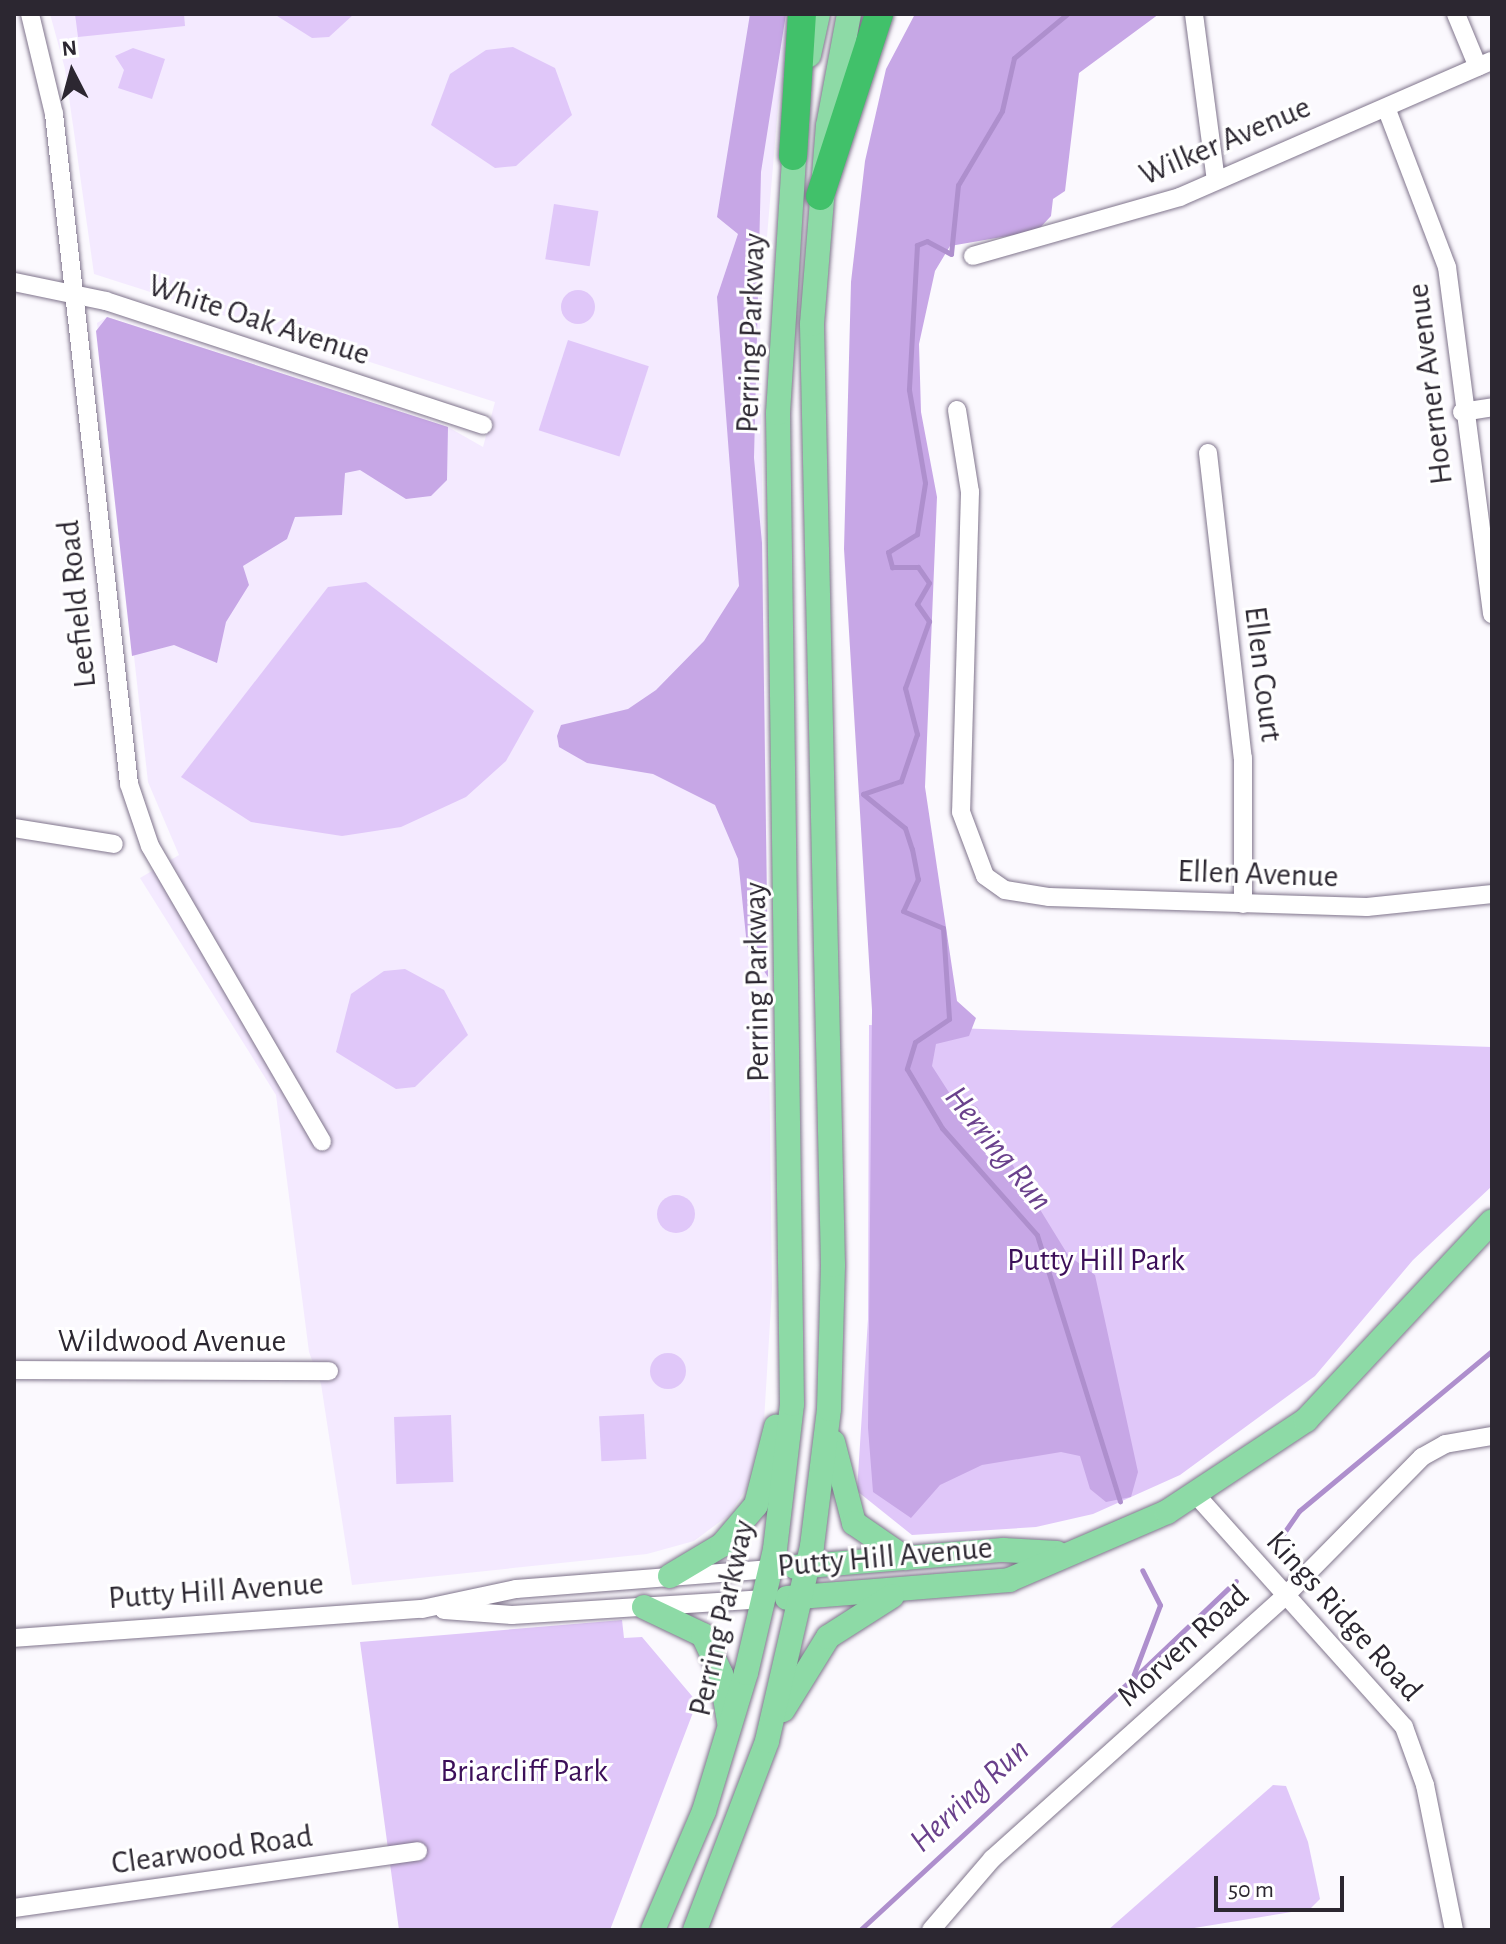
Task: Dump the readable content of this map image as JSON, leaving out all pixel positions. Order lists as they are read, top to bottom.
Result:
{
  "streets": {
    "main road": ["Perring Parkway", "Putty Hill Avenue"],
    "street": [
      "Wilker Avenue",
      "White Oak Avenue",
      "Hoerner Avenue",
      "Leefield Road",
      "Ellen Court",
      "Ellen Avenue",
      "Wildwood Avenue",
      "Kings Ridge Road",
      "Morven Road",
      "Clearwood Road"
    ]
  },
  "crossings": [
    ["Wilker Avenue", "Hoerner Avenue"],
    ["White Oak Avenue", "Leefield Road"],
    ["Perring Parkway", "Putty Hill Avenue"],
    ["Ellen Court", "Ellen Avenue"],
    ["Putty Hill Avenue", "Kings Ridge Road"],
    ["Kings Ridge Road", "Morven Road"]
  ],
  "water": ["Herring Run"],
  "parks": ["Putty Hill Park", "Briarcliff Park"],
  "scale_bar": "50 m",
  "north": "top"
}
